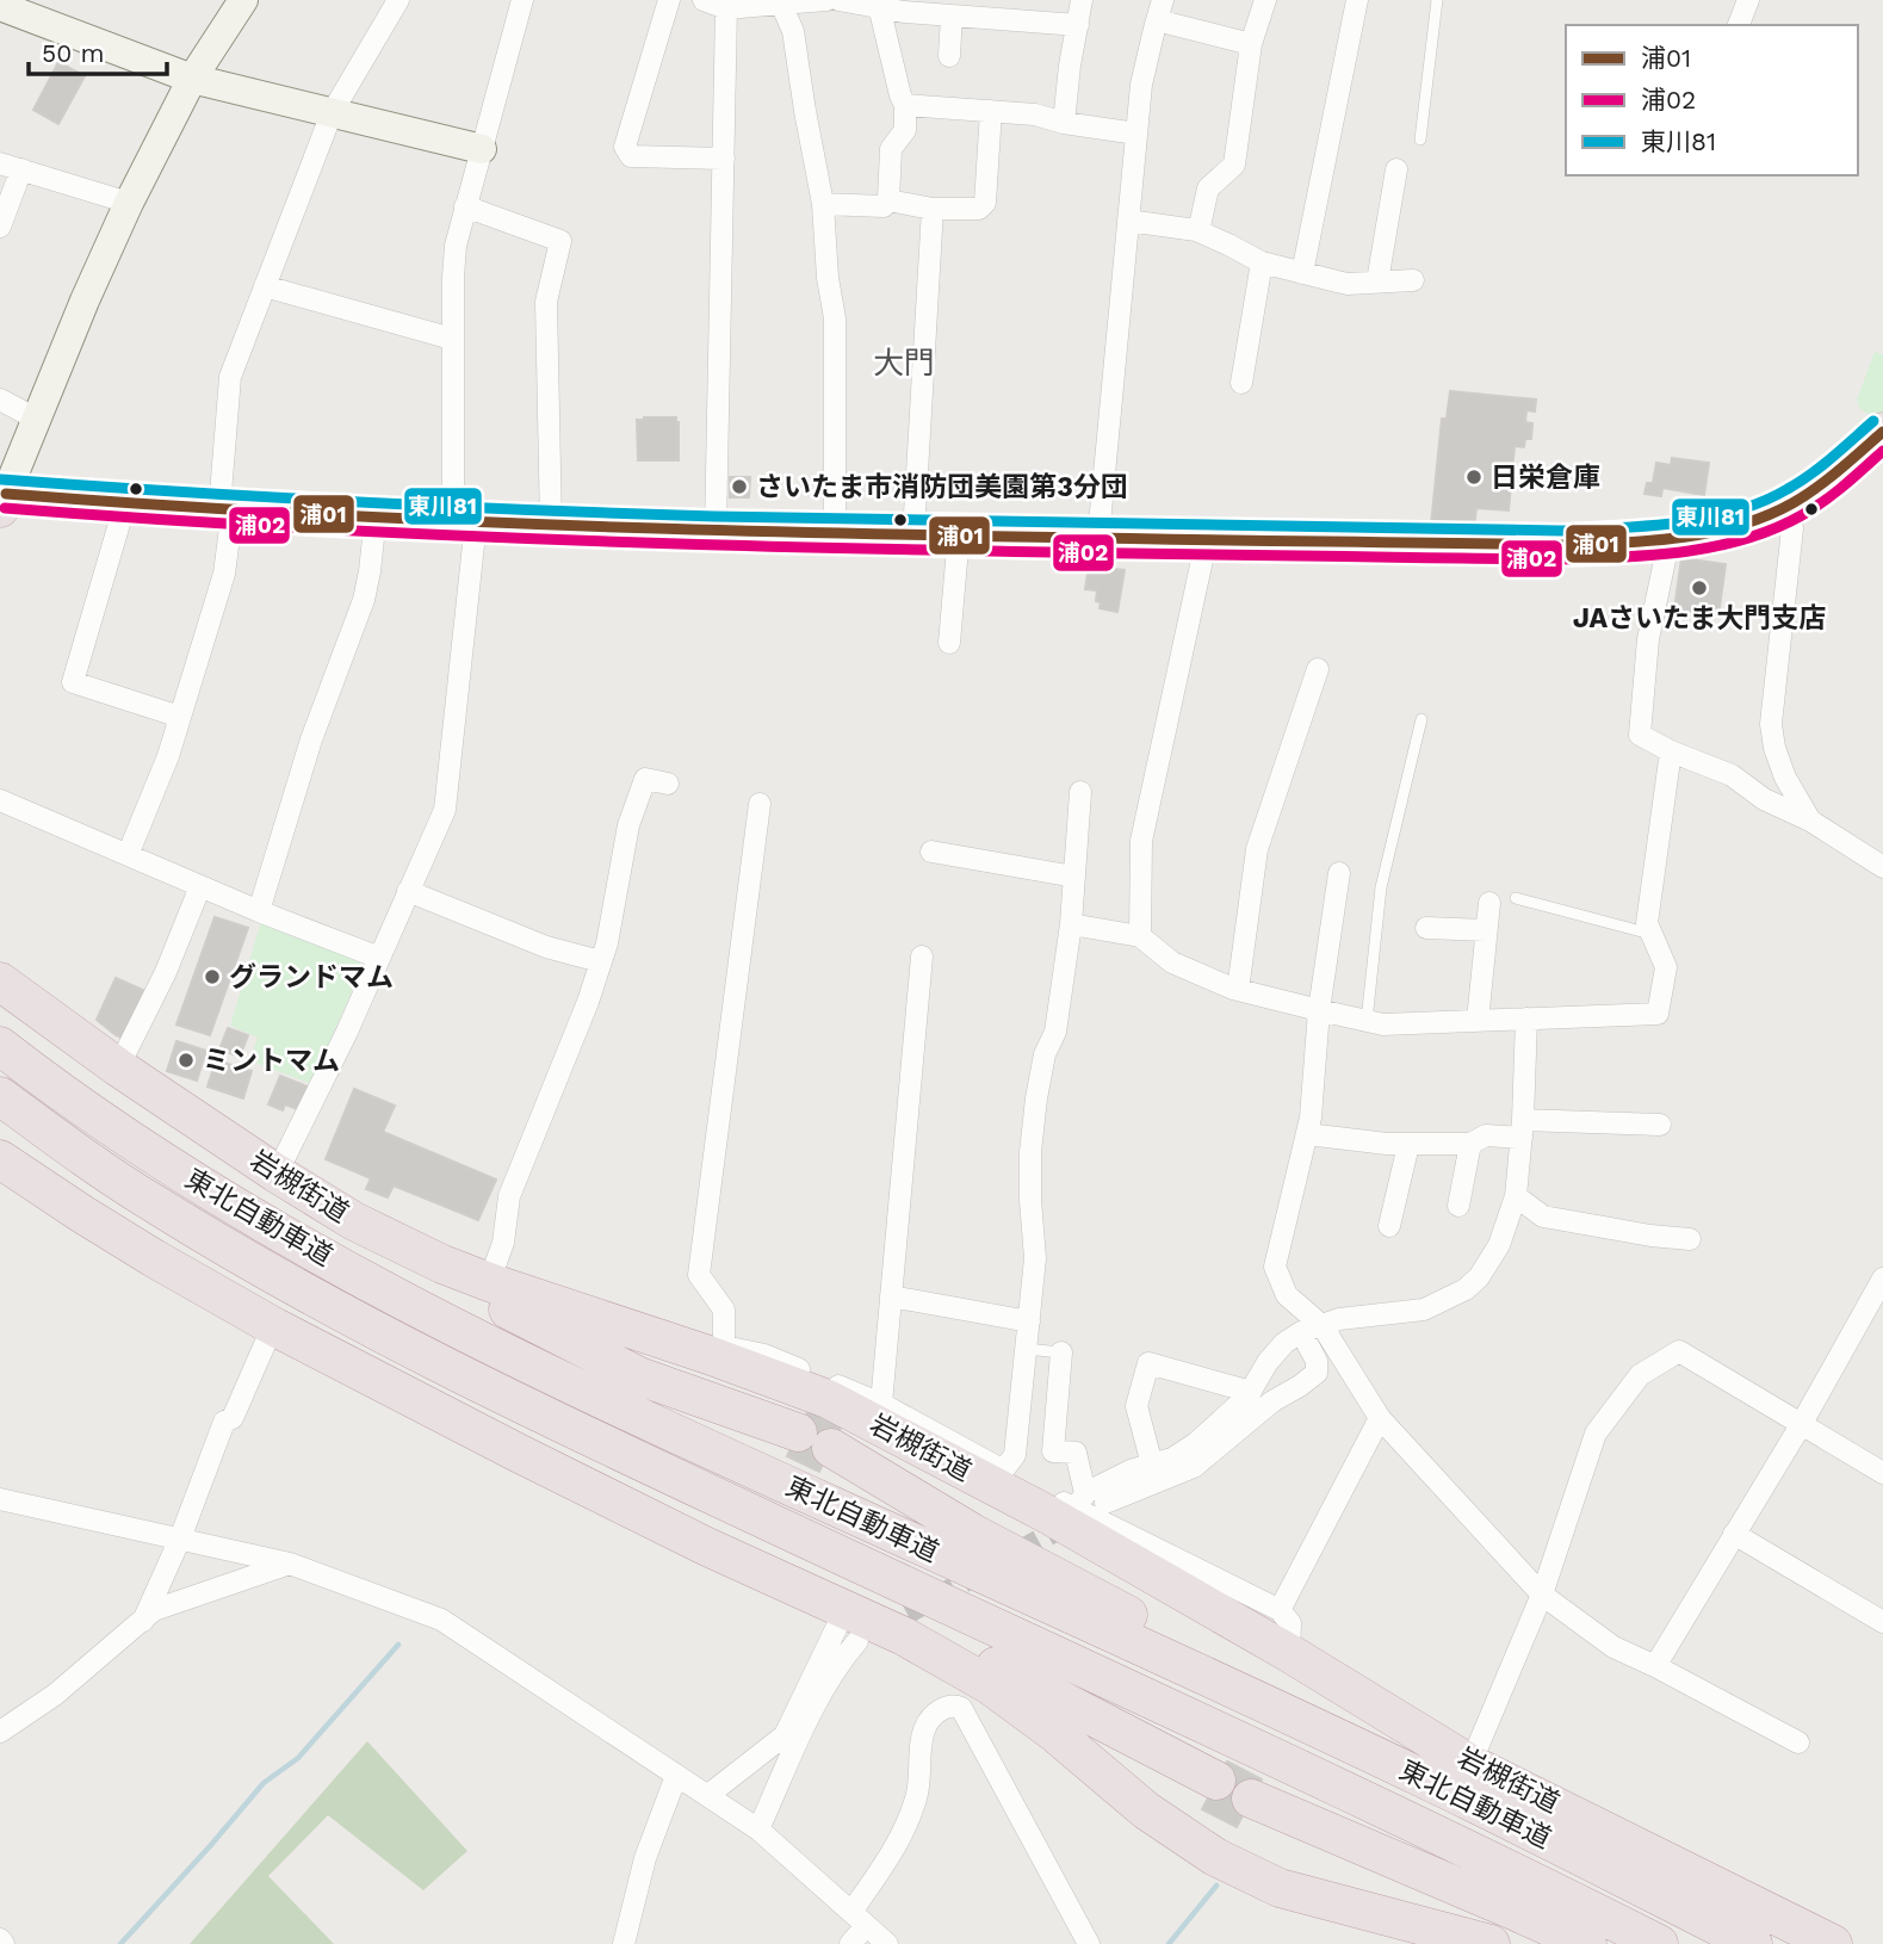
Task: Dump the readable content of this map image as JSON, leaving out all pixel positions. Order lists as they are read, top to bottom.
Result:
{
  "streets": {
    "highway": ["岩槻街道", "東北自動車道"]
  },
  "districts": ["大門"],
  "places": [
    "日栄倉庫",
    "さいたま市消防団美園第3分団",
    "JAさいたま大門支店",
    "グランドマム",
    "ミントマム"
  ],
  "lines": ["transit line 東川81", "transit line 浦01", "transit line 浦02"],
  "legend": ["浦01", "浦02", "東川81"],
  "scale_bar": "50 m"
}
